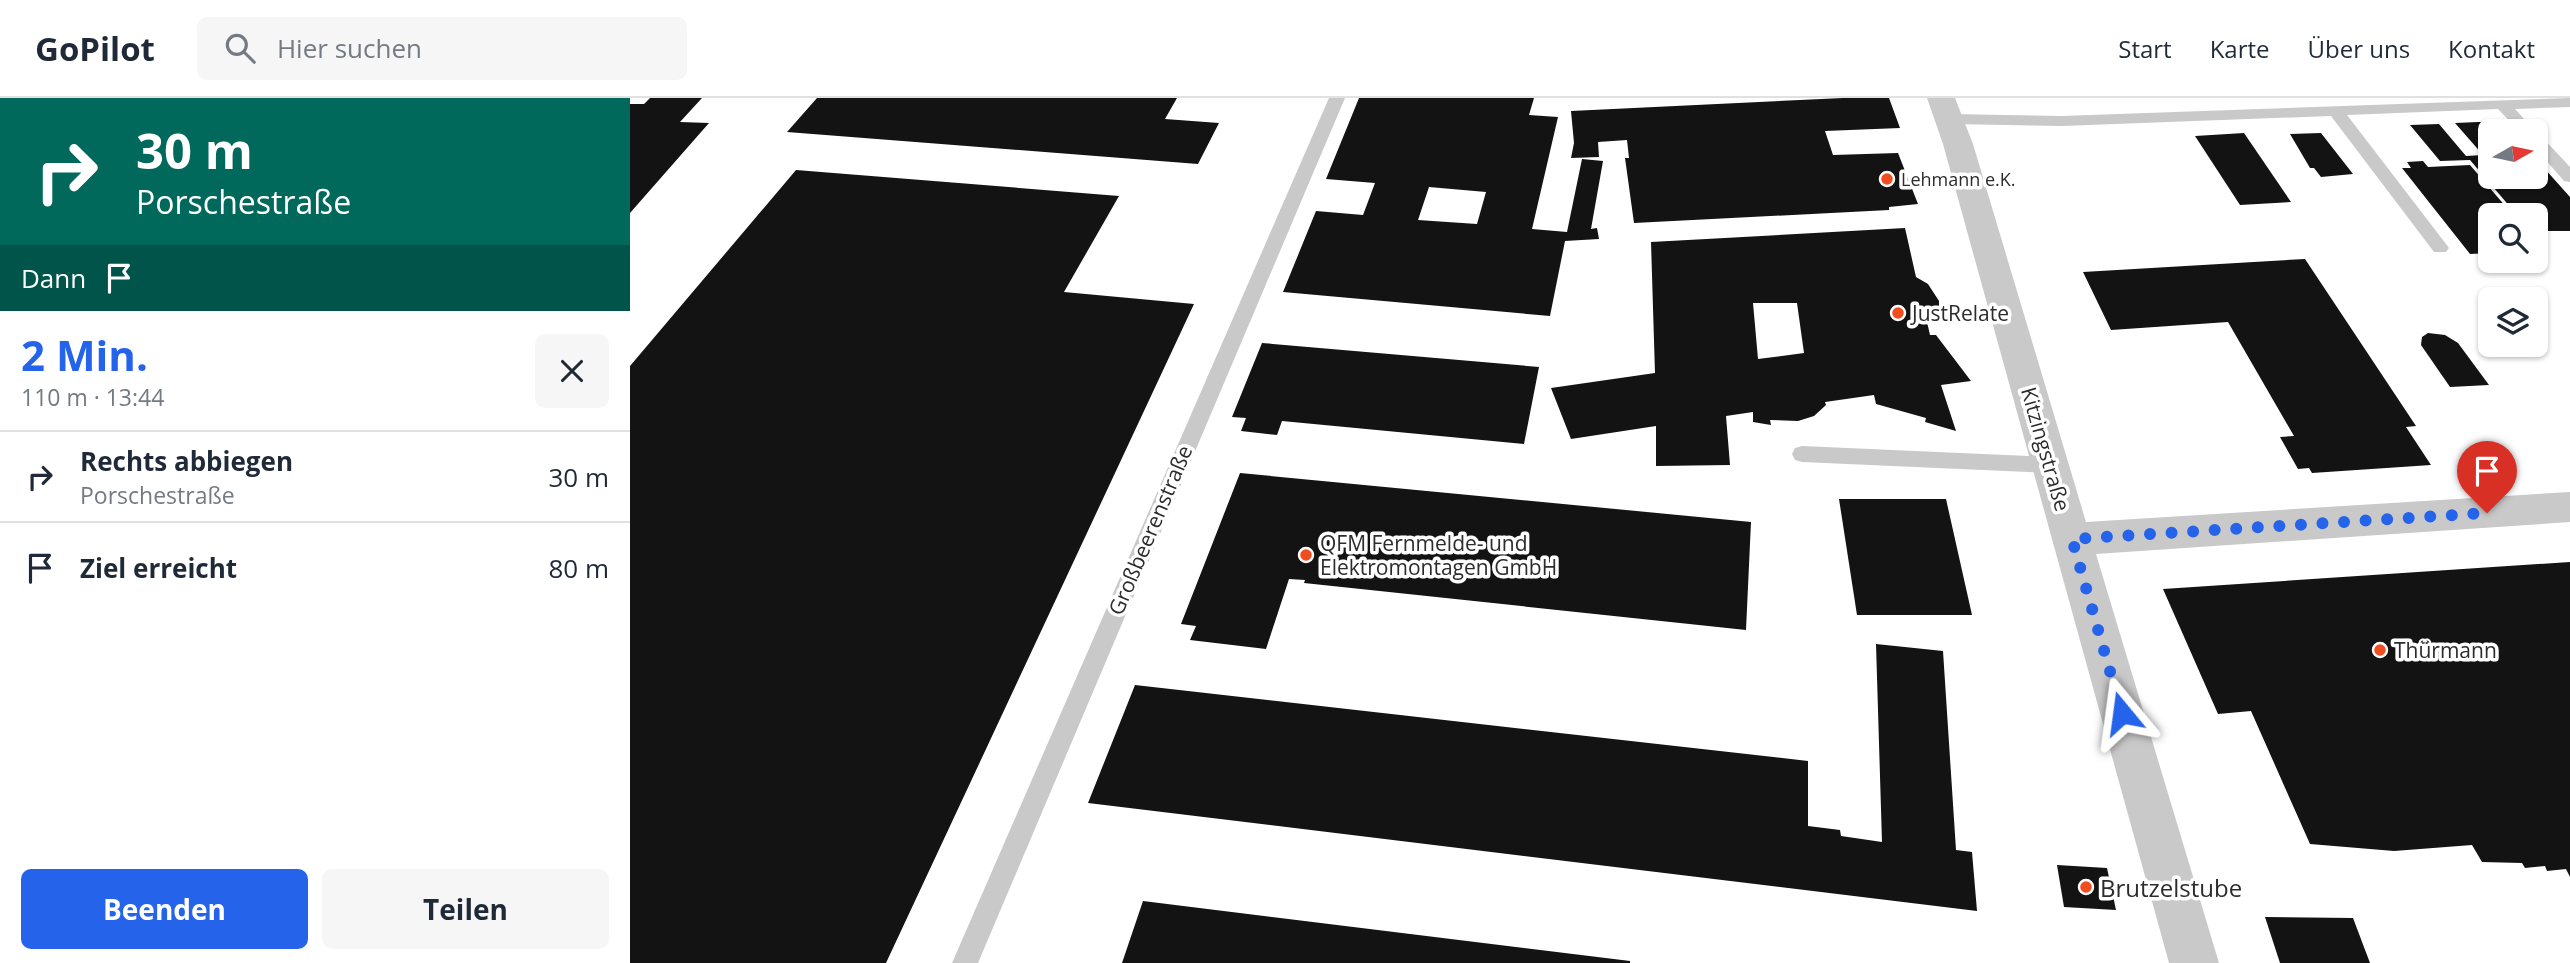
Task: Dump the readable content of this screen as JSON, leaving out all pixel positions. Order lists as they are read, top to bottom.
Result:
{
  "streets": {
    "street": ["Kitzingstraße"],
    "lane": ["Großbeerenstraße"]
  },
  "places": [
    "Lehmann e.K.",
    "JustRelate",
    "QFM Fernmelde- und Elektromontagen GmbH",
    "Thürmann",
    "Brutzelstube"
  ],
  "north": "right",
  "page": {
    "header": "GoPilot",
    "search": "Hier suchen",
    "nav": [
      "Start",
      "Karte",
      "Über uns",
      "Kontakt"
    ],
    "turn": ["30 m", "Porschestraße"],
    "then": "Dann",
    "heading": ["2 Min.", "110 m · 13:44"],
    "list": [
      {
        "name": "Rechts abbiegen",
        "note": "Porschestraße",
        "value": "30 m"
      },
      {
        "name": "Ziel erreicht",
        "value": "80 m"
      }
    ],
    "buttons": ["Beenden", "Teilen"]
  }
}
